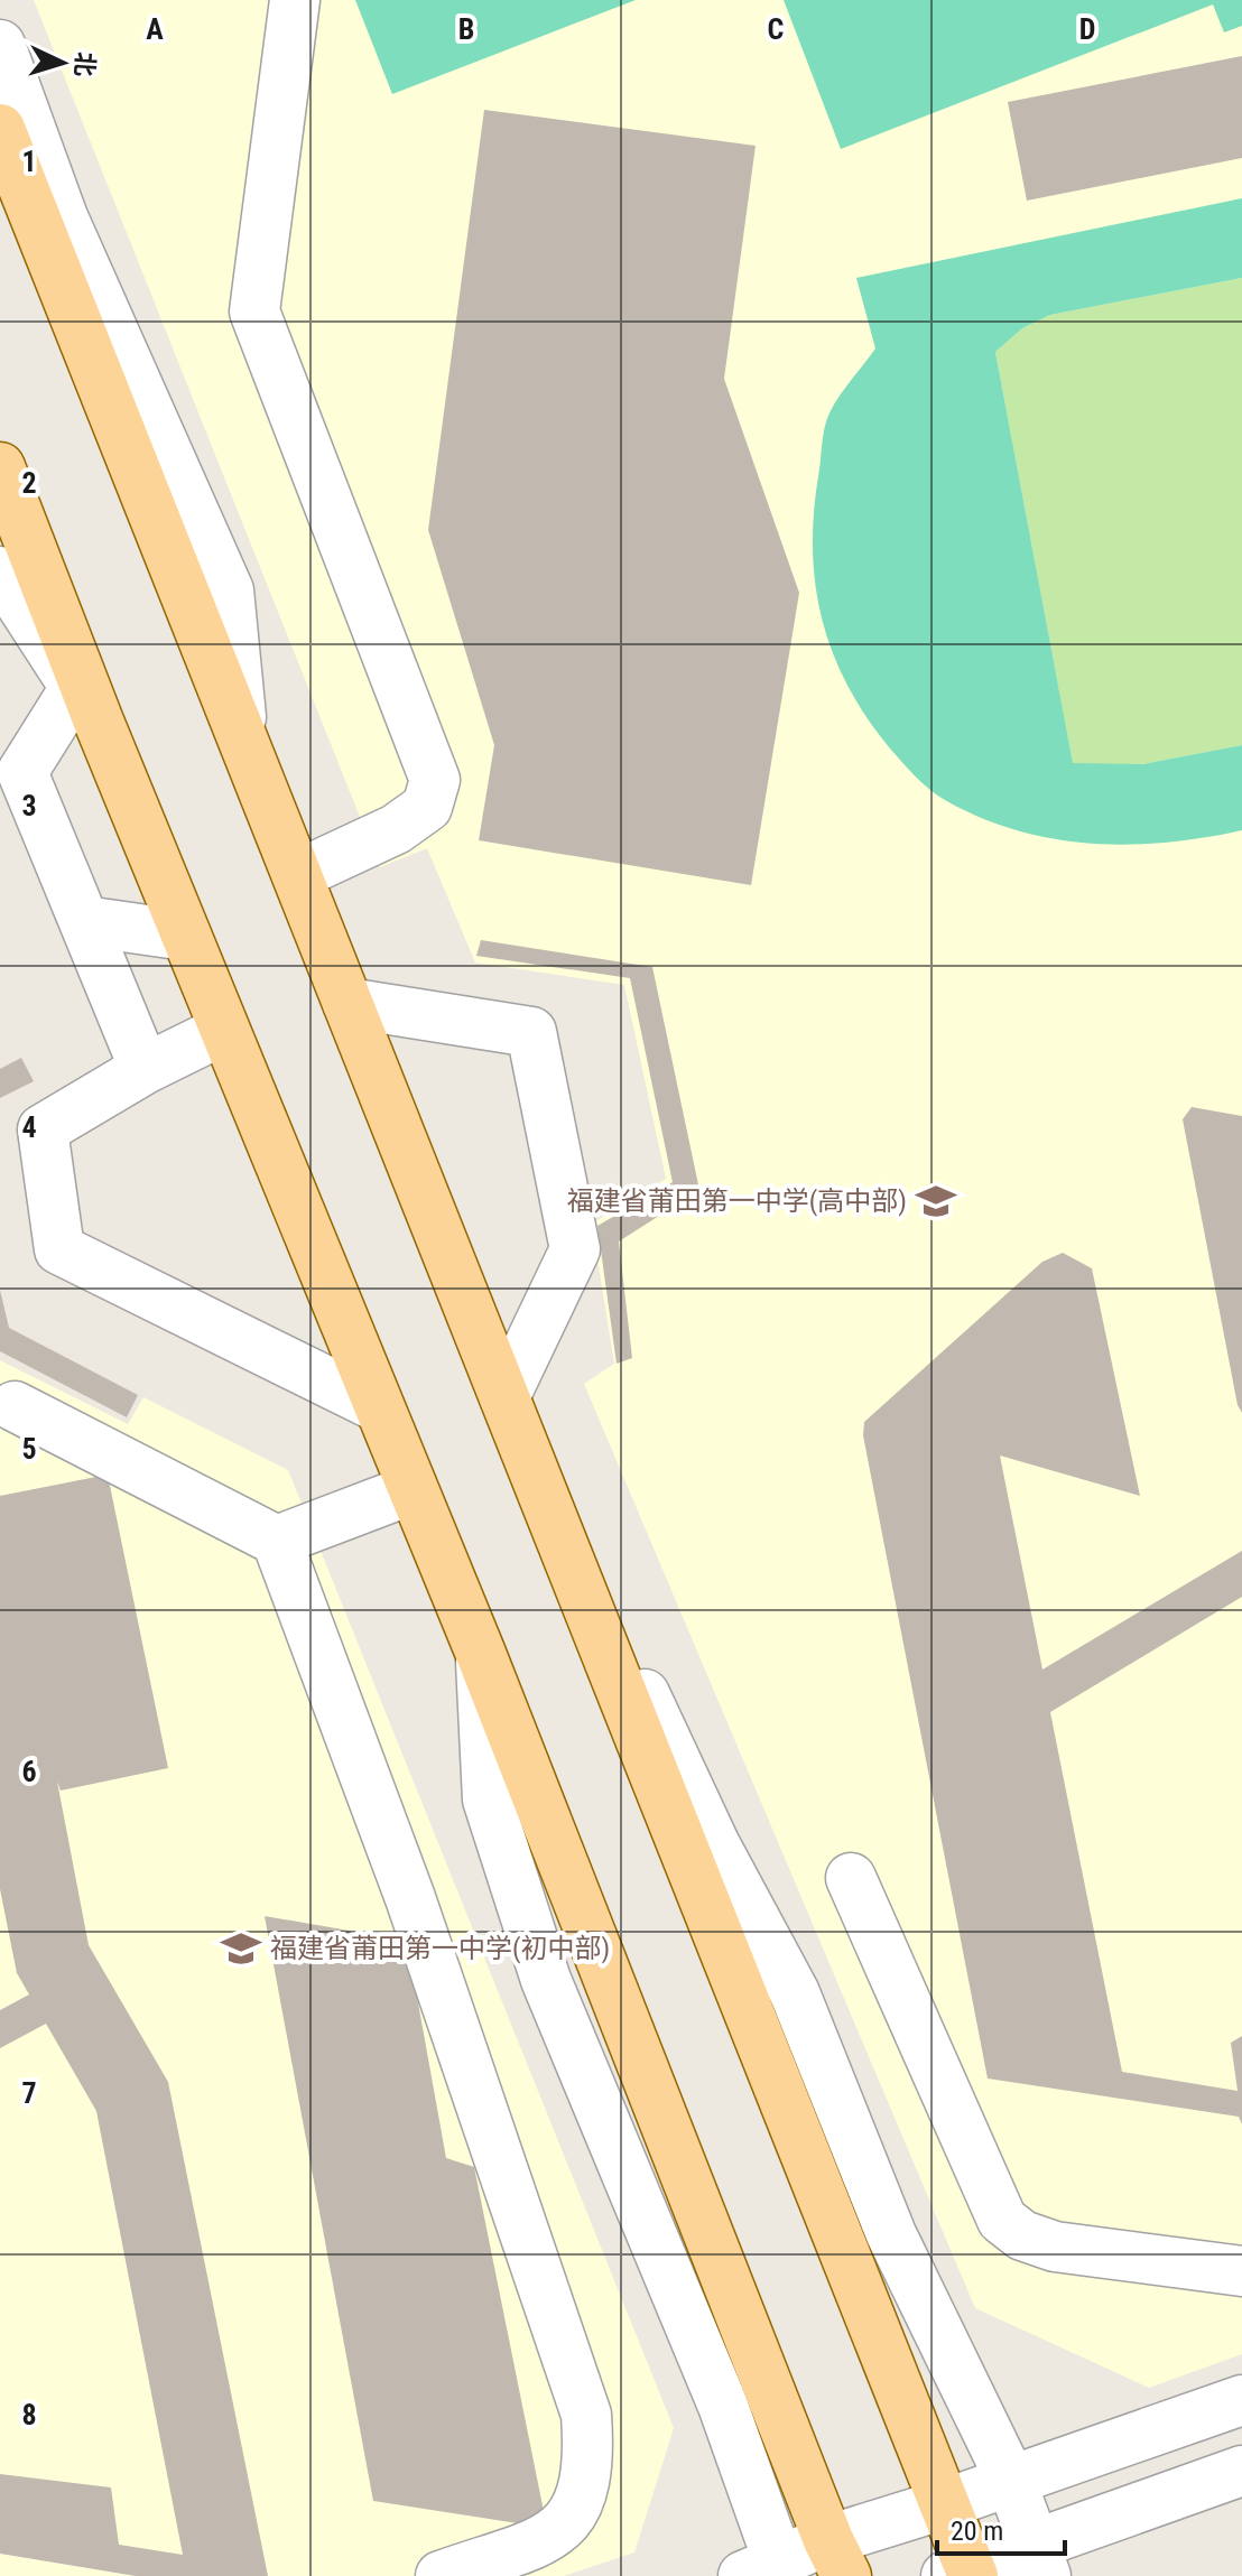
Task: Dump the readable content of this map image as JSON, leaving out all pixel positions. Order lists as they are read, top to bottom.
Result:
{
  "places": {
    "school or university": ["福建省莆田第一中学(高中部)", "福建省莆田第一中学(初中部)"]
  },
  "scale_bar": "20 m",
  "north": "right",
  "grid": {
    "columns": [
      "A",
      "B",
      "C",
      "D"
    ],
    "rows": [
      "1",
      "2",
      "3",
      "4",
      "5",
      "6",
      "7",
      "8"
    ]
  }
}
